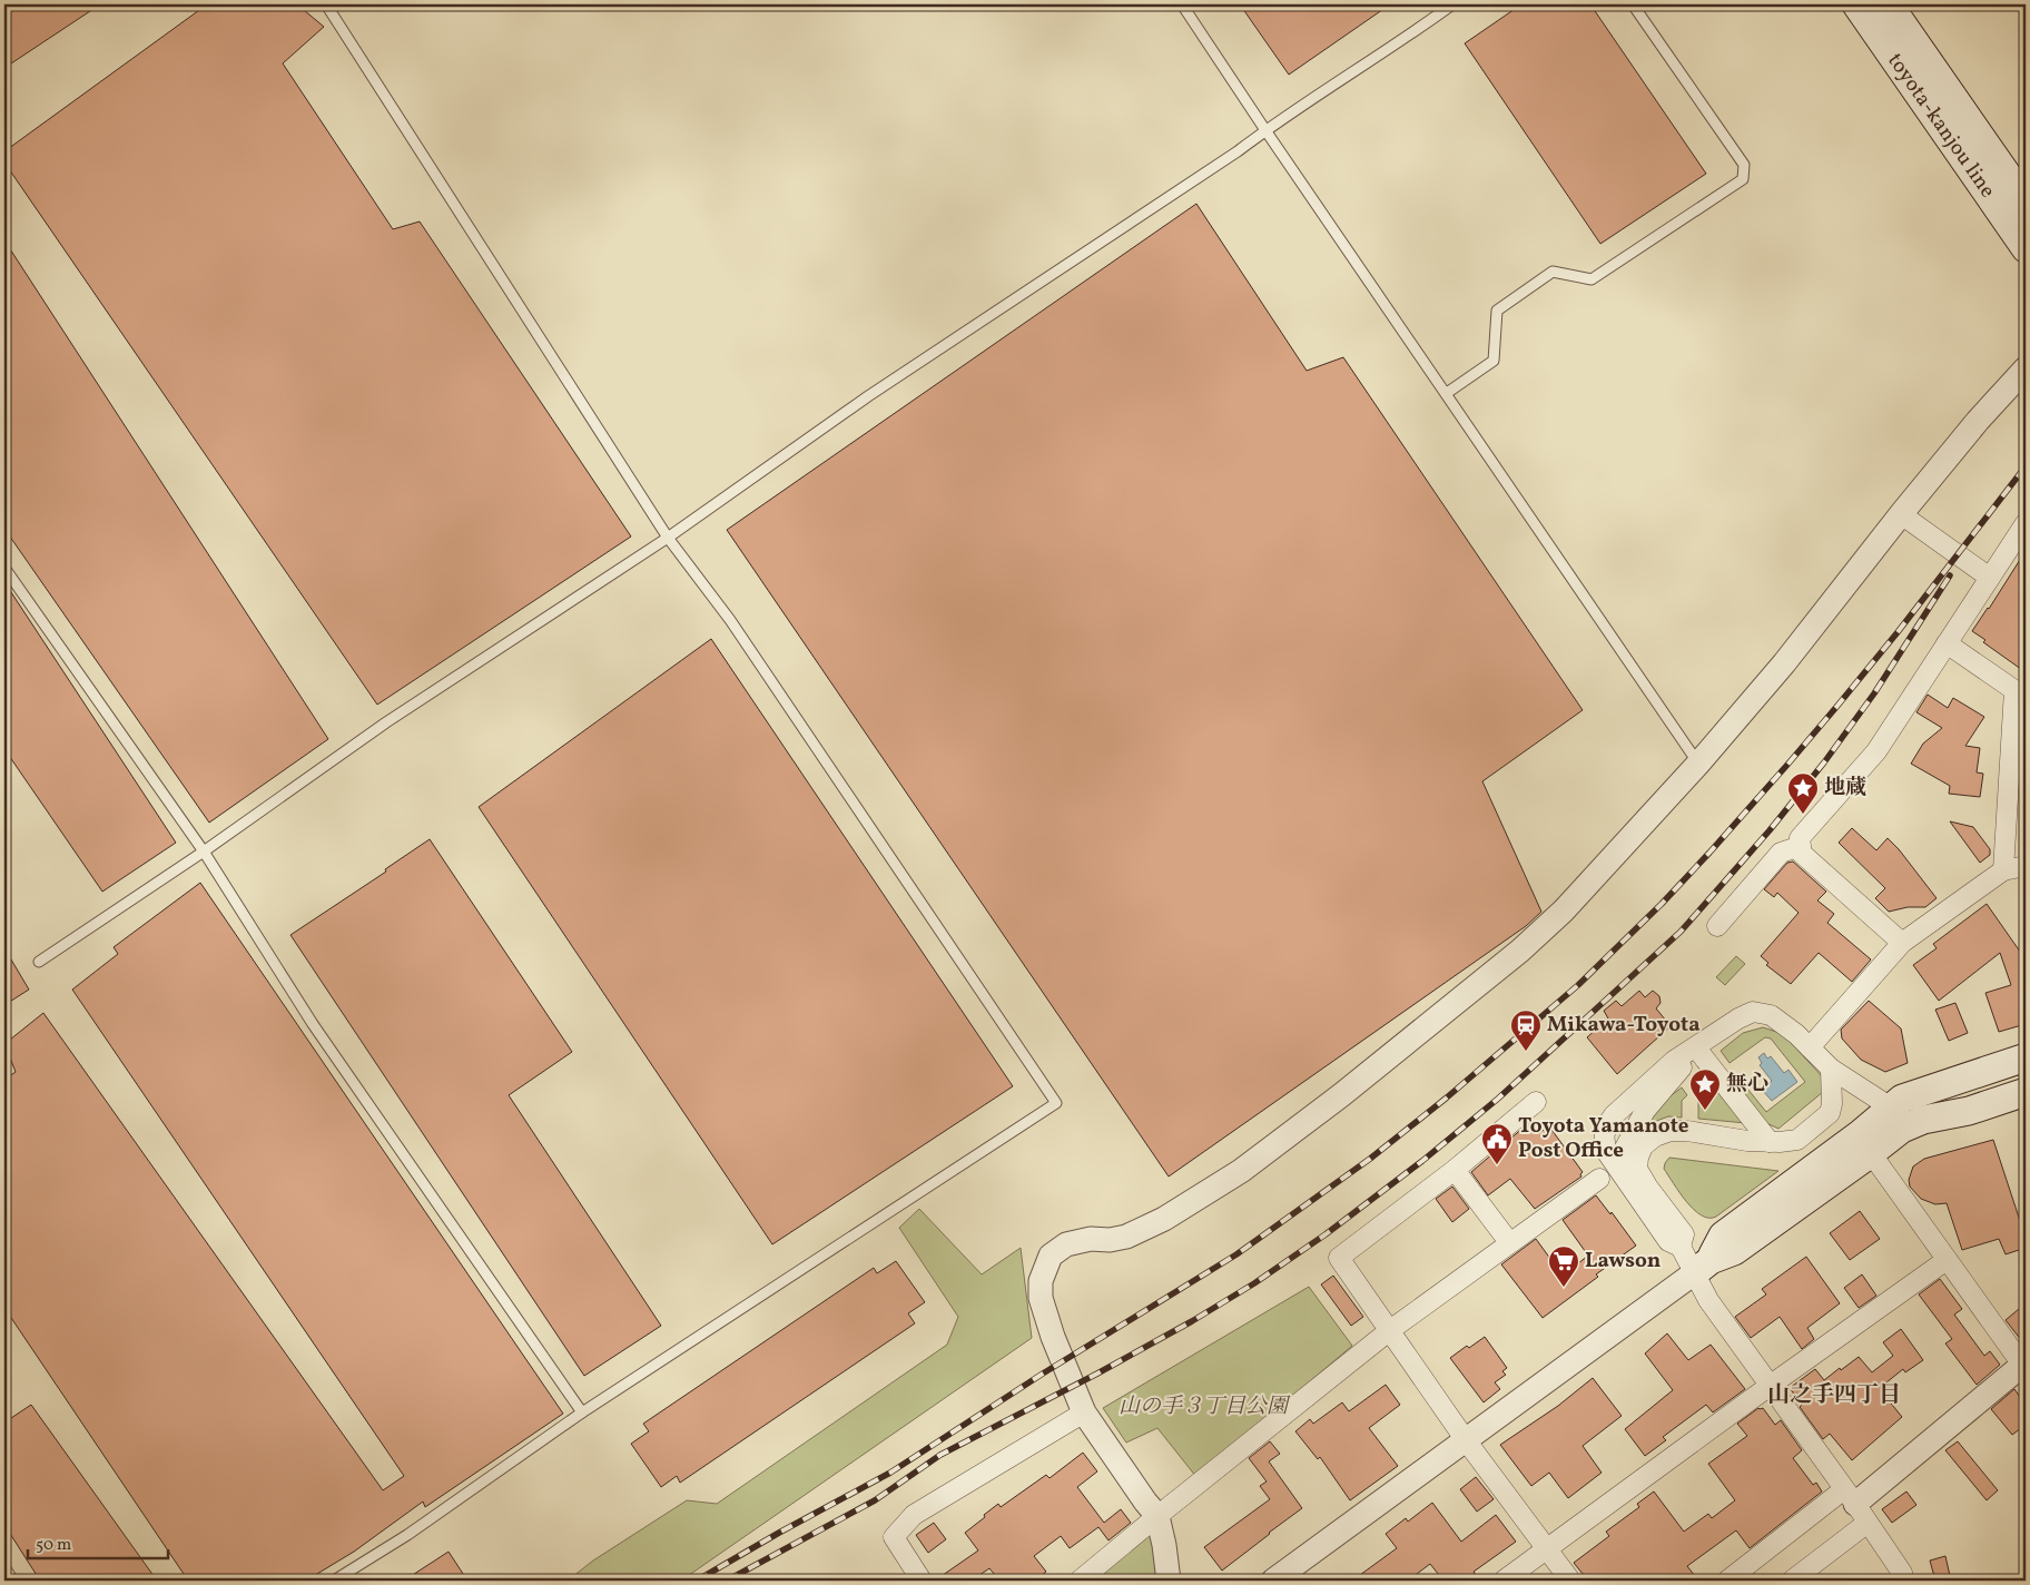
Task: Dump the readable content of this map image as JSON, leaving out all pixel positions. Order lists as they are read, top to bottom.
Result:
{
  "streets": {
    "main road": ["toyota-kanjou line"]
  },
  "districts": ["山之手四丁目"],
  "parks": ["山の手３丁目公園"],
  "places": {
    "place": ["地蔵", "無心"],
    "station": ["Mikawa-Toyota"],
    "public building": ["Toyota Yamanote Post Office"],
    "supermarket": ["Lawson"]
  },
  "scale_bar": "50 m"
}
